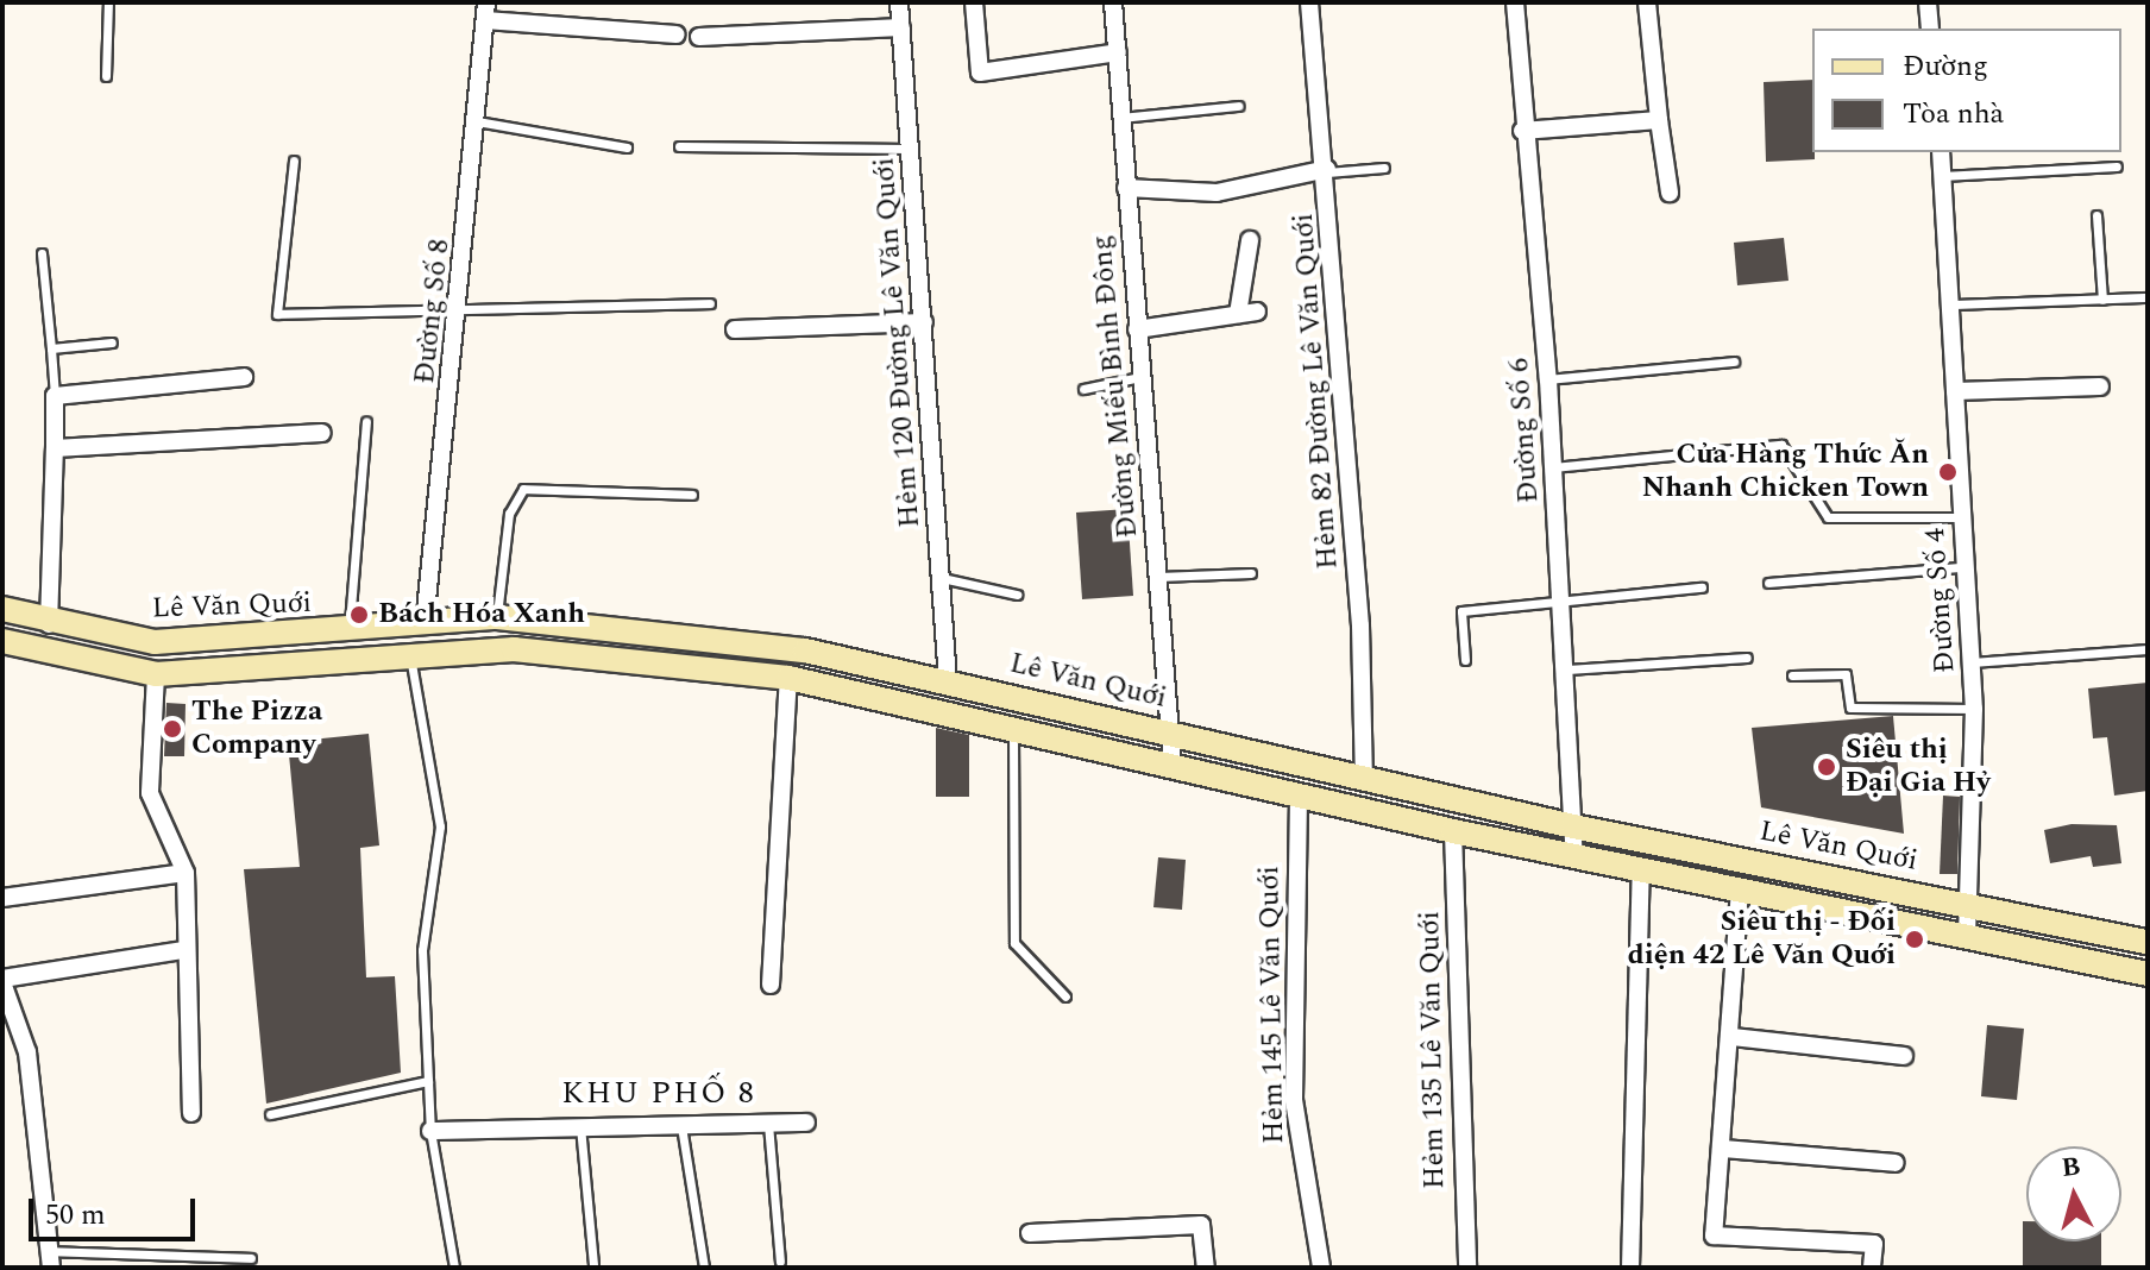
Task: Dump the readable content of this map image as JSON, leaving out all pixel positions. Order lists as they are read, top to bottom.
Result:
{
  "streets": {
    "main road": ["Lê Văn Quới"],
    "street": [
      "Đường Số 8",
      "Hẻm 120 Đường Lê Văn Quới",
      "Đường Miếu Bình Đông",
      "Hẻm 82 Đường Lê Văn Quới",
      "Đường Số 6",
      "Đường Số 4",
      "Hẻm 145 Lê Văn Quới",
      "Hẻm 135 Lê Văn Quới"
    ]
  },
  "crossings": [
    ["Đường Số 8", "Lê Văn Quới"],
    ["Hẻm 120 Đường Lê Văn Quới", "Lê Văn Quới"],
    ["Đường Miếu Bình Đông", "Lê Văn Quới"],
    ["Hẻm 82 Đường Lê Văn Quới", "Lê Văn Quới"],
    ["Đường Số 6", "Lê Văn Quới"],
    ["Đường Số 4", "Lê Văn Quới"],
    ["Lê Văn Quới", "Hẻm 145 Lê Văn Quới"],
    ["Lê Văn Quới", "Hẻm 135 Lê Văn Quới"]
  ],
  "districts": ["KHU PHỐ 8"],
  "places": [
    "Cửa Hàng Thức Ăn Nhanh Chicken Town",
    "Bách Hóa Xanh",
    "The Pizza Company",
    "Siêu thị Đại Gia Hỷ",
    "Siêu thị - Đối diện 42 Lê Văn Quới"
  ],
  "legend": ["Đường", "Tòa nhà"],
  "scale_bar": "50 m",
  "north": "top"
}
